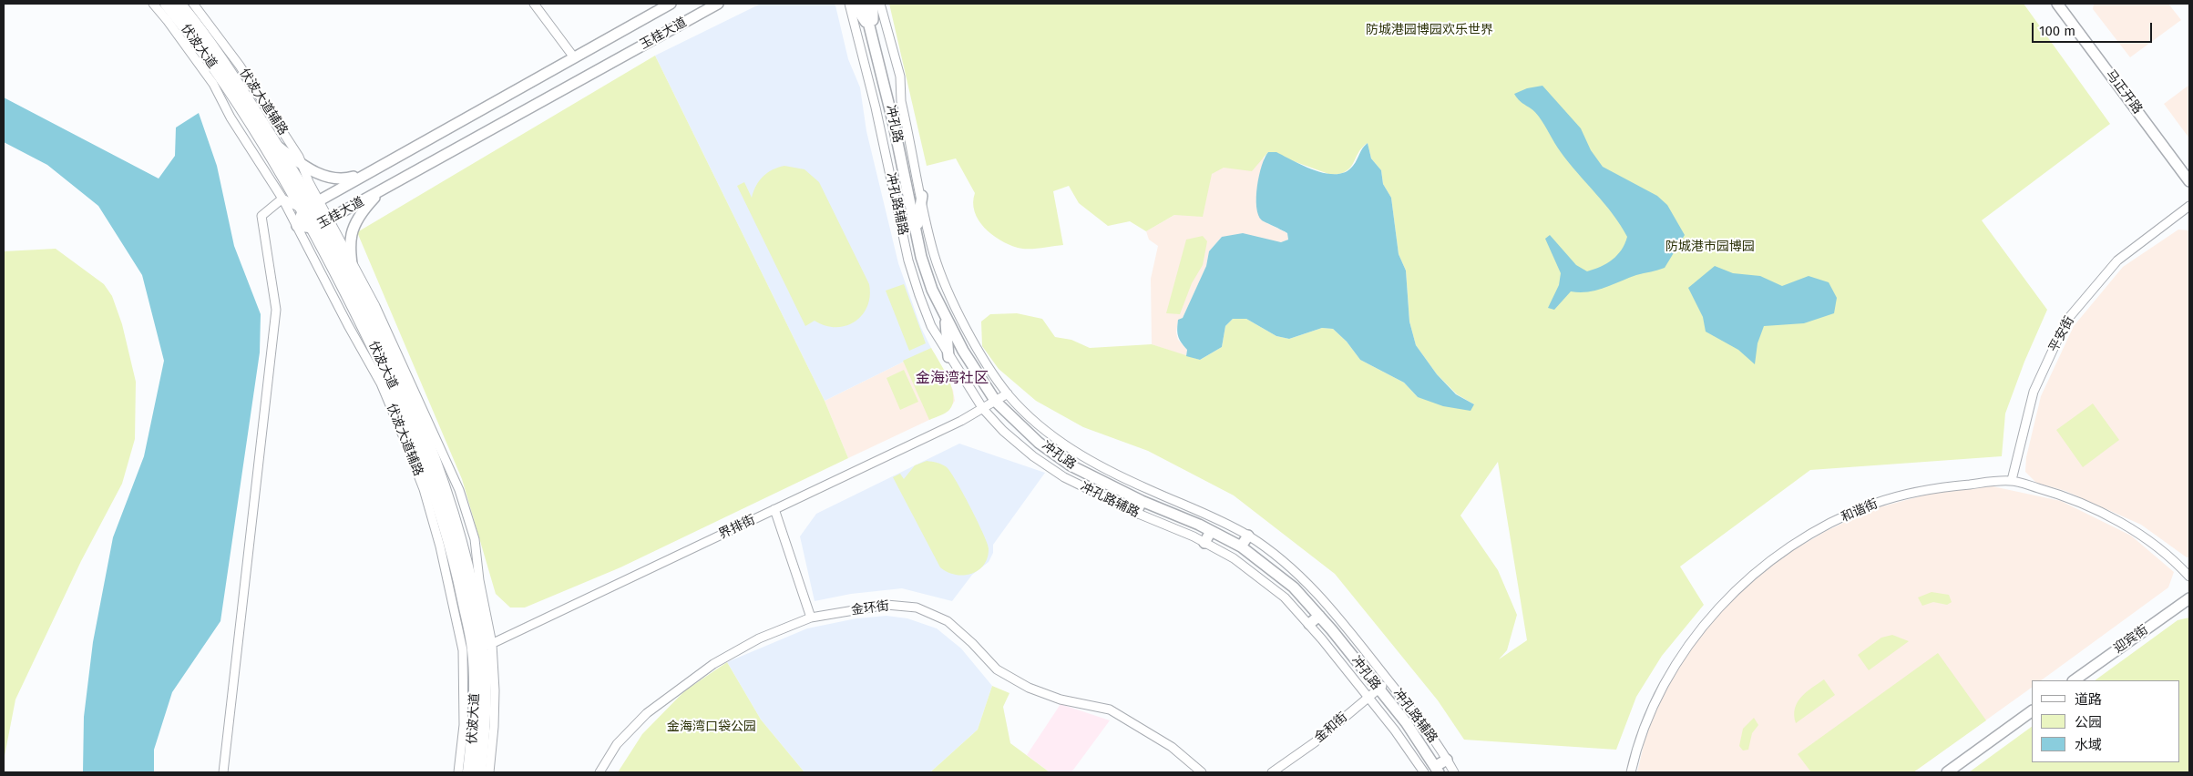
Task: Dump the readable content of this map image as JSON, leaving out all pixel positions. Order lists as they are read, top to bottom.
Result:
{
  "streets": {
    "main road": [
      "玉桂大道",
      "伏波大道",
      "马正开路",
      "冲孔路",
      "迎宾街"
    ],
    "street": [
      "伏波大道辅路",
      "冲孔路辅路",
      "平安街",
      "和谐街",
      "界排街",
      "金环街",
      "金和街"
    ]
  },
  "crossings": [
    ["玉桂大道", "伏波大道"],
    ["玉桂大道", "伏波大道辅路"],
    ["伏波大道", "伏波大道辅路"],
    ["伏波大道", "界排街"],
    ["伏波大道辅路", "界排街"],
    ["冲孔路", "界排街"],
    ["冲孔路", "金和街"],
    ["冲孔路辅路", "界排街"],
    ["冲孔路辅路", "金和街"],
    ["平安街", "和谐街"]
  ],
  "districts": ["金海湾社区"],
  "parks": ["防城港园博园欢乐世界", "防城港市园博园", "金海湾口袋公园"],
  "legend": ["道路", "公园", "水域"],
  "scale_bar": "100 m"
}
